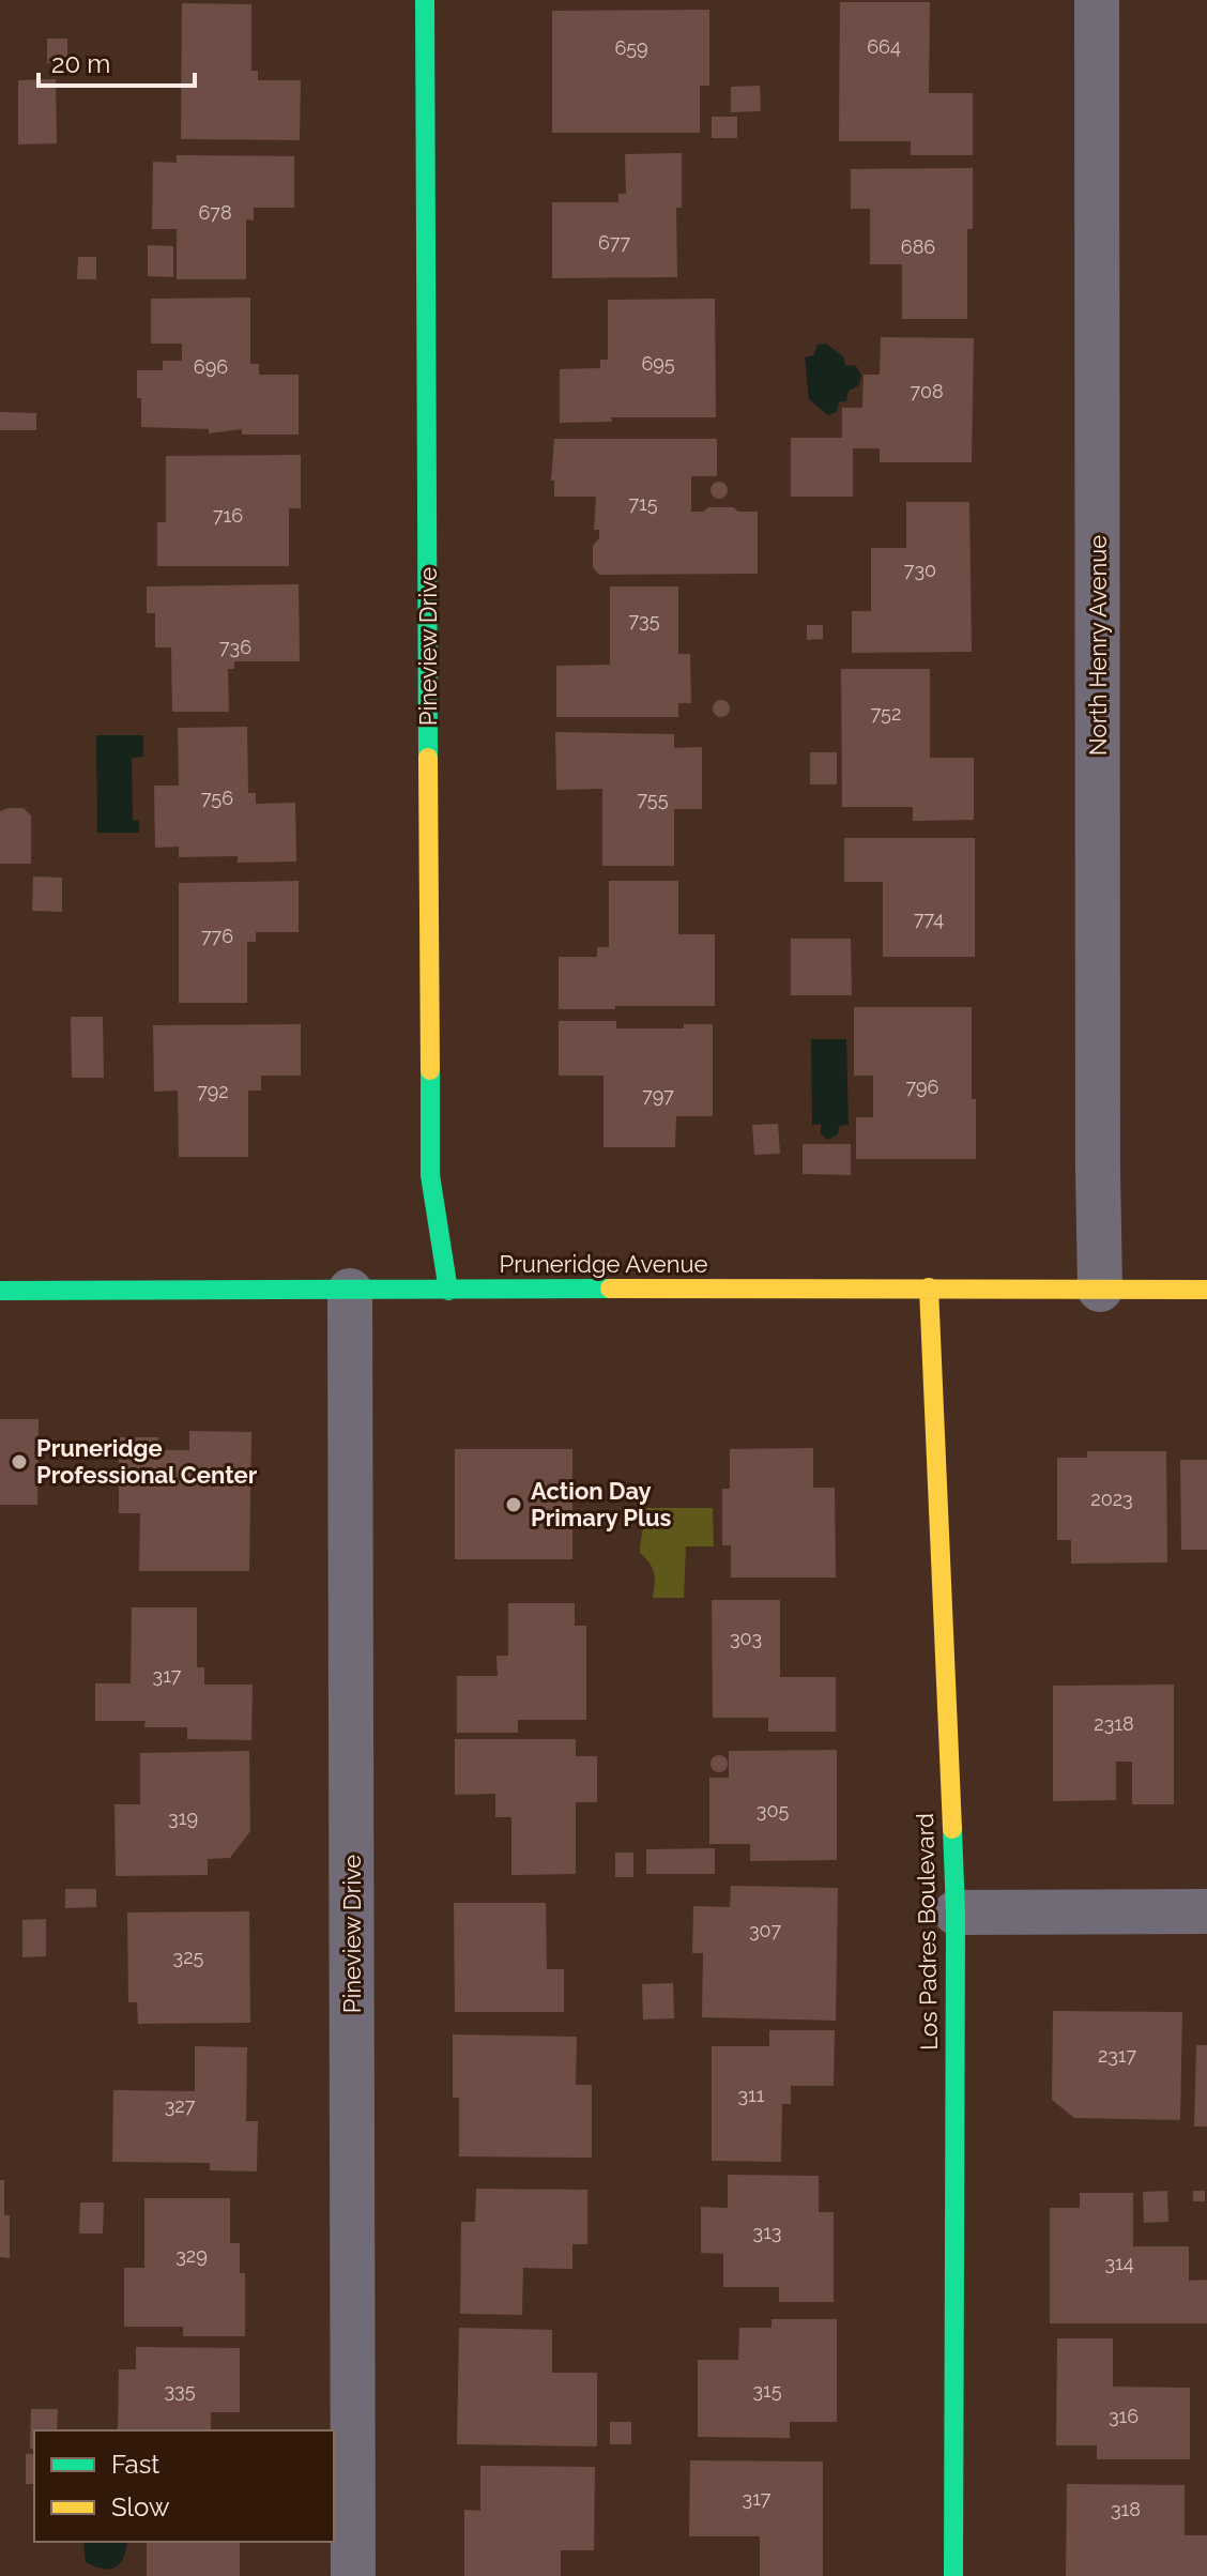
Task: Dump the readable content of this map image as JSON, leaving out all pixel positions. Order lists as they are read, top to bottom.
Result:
{
  "streets": {
    "street": [
      "North Henry Avenue",
      "Pineview Drive",
      "Pruneridge Avenue",
      "Los Padres Boulevard"
    ]
  },
  "crossings": [
    ["North Henry Avenue", "Pruneridge Avenue"],
    ["Pineview Drive", "Pruneridge Avenue"],
    ["Pruneridge Avenue", "Los Padres Boulevard"]
  ],
  "places": ["Pruneridge Professional Center", "Action Day Primary Plus"],
  "house_numbers": [
    "664",
    "659",
    "678",
    "677",
    "686",
    "695",
    "696",
    "708",
    "715",
    "716",
    "730",
    "735",
    "736",
    "752",
    "756",
    "755",
    "774",
    "776",
    "796",
    "792",
    "797",
    "2023",
    "303",
    "317",
    "2318",
    "305",
    "319",
    "307",
    "325",
    "2317",
    "311",
    "327",
    "313",
    "329",
    "314",
    "335",
    "315",
    "316",
    "317",
    "318"
  ],
  "legend": ["Fast", "Slow"],
  "scale_bar": "20 m"
}
